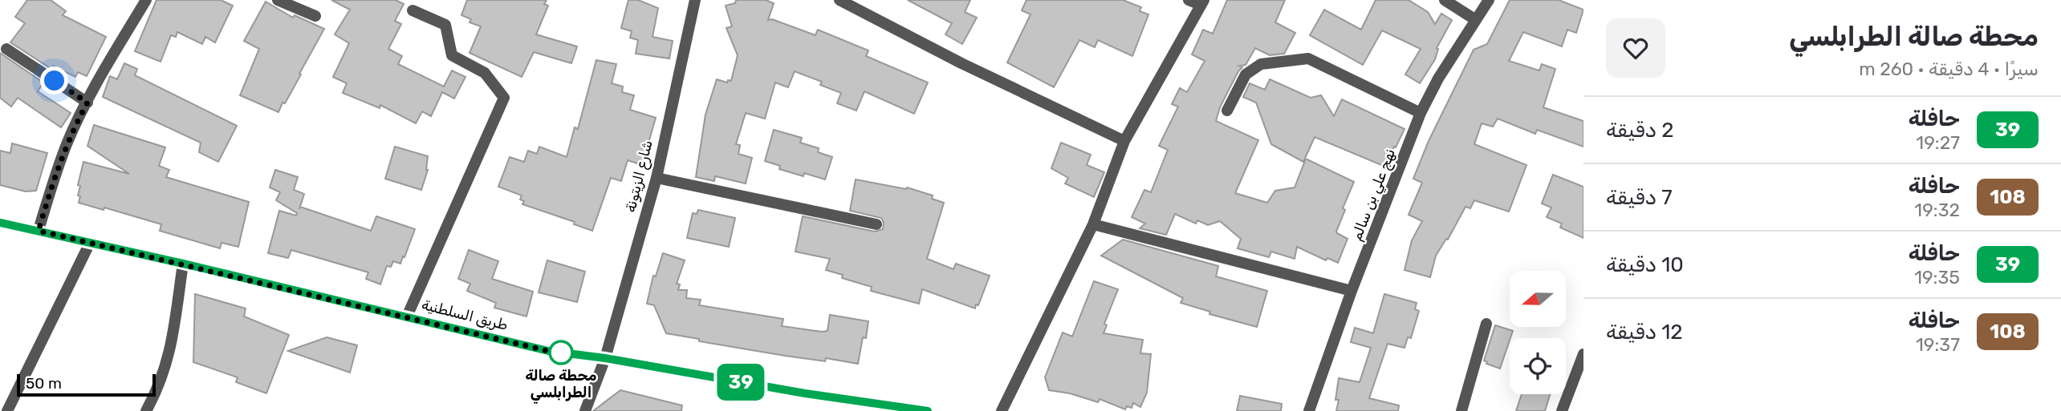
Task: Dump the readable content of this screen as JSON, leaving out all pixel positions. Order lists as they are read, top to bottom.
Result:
{
  "streets": {
    "main road": ["طريق السلطنية"],
    "street": ["شارع الزيتونة", "نهج علي بن سالم"]
  },
  "crossings": [
    ["شارع الزيتونة", "طريق السلطنية"]
  ],
  "places": ["محطة صالة الطرابلسي"],
  "lines": ["bus line 39"],
  "scale_bar": "50 m",
  "north": "left",
  "page": {
    "heading": ["محطة صالة الطرابلسي", "سيرًا · 4 دقيقة · 260 m"],
    "on_map": "39",
    "list": [
      {
        "mark": "39",
        "name": "حافلة",
        "note": "19:27",
        "value": "2 دقيقة"
      },
      {
        "mark": "108",
        "name": "حافلة",
        "note": "19:32",
        "value": "7 دقيقة"
      },
      {
        "mark": "39",
        "name": "حافلة",
        "note": "19:35",
        "value": "10 دقيقة"
      },
      {
        "mark": "108",
        "name": "حافلة",
        "note": "19:37",
        "value": "12 دقيقة"
      }
    ],
    "scale": "50 m"
  }
}
